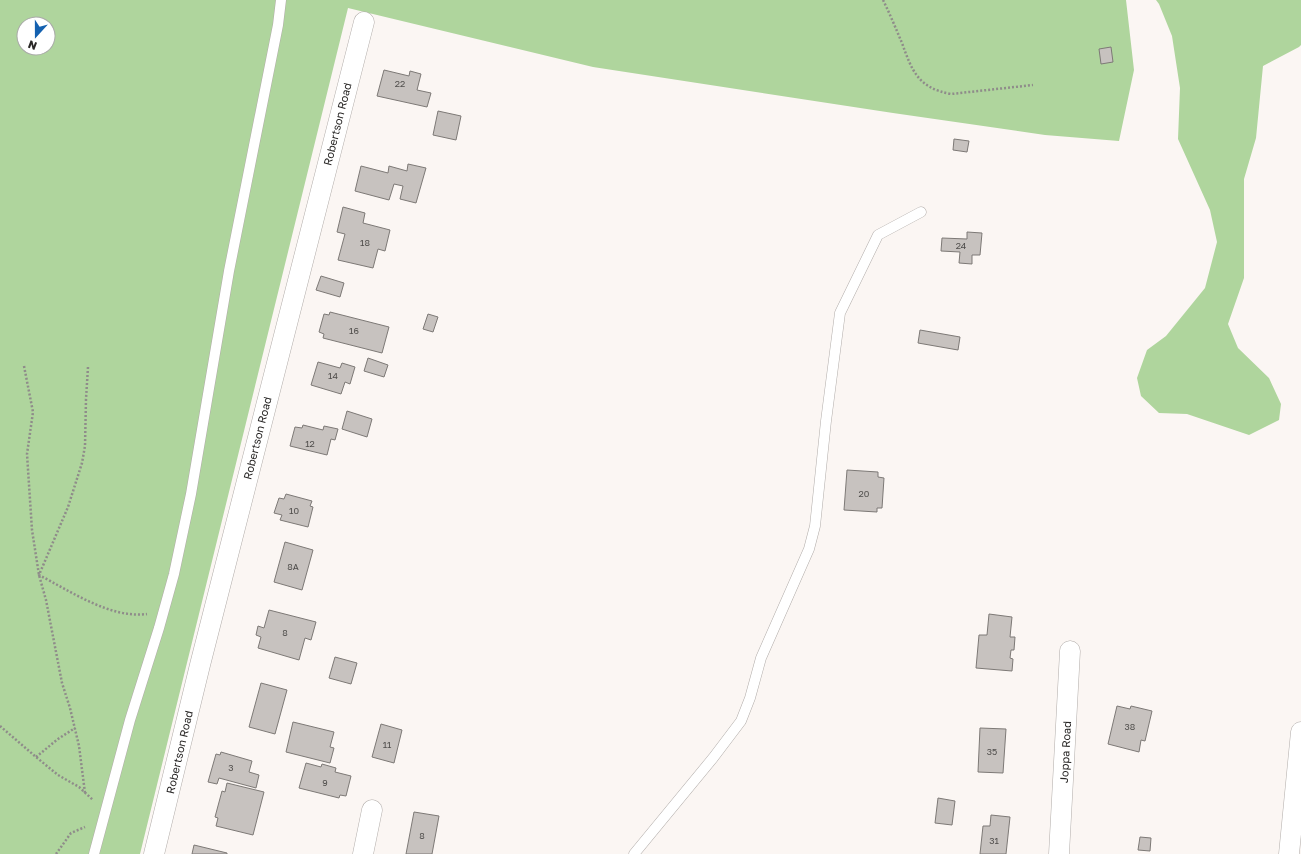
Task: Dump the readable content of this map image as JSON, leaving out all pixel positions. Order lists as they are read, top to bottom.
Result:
{
  "streets": {
    "street": ["Robertson Road", "Joppa Road"]
  },
  "house_numbers": [
    "22",
    "18",
    "24",
    "16",
    "14",
    "12",
    "20",
    "10",
    "8A",
    "8",
    "38",
    "11",
    "35",
    "3",
    "9",
    "8",
    "31"
  ],
  "north": "bottom"
}
